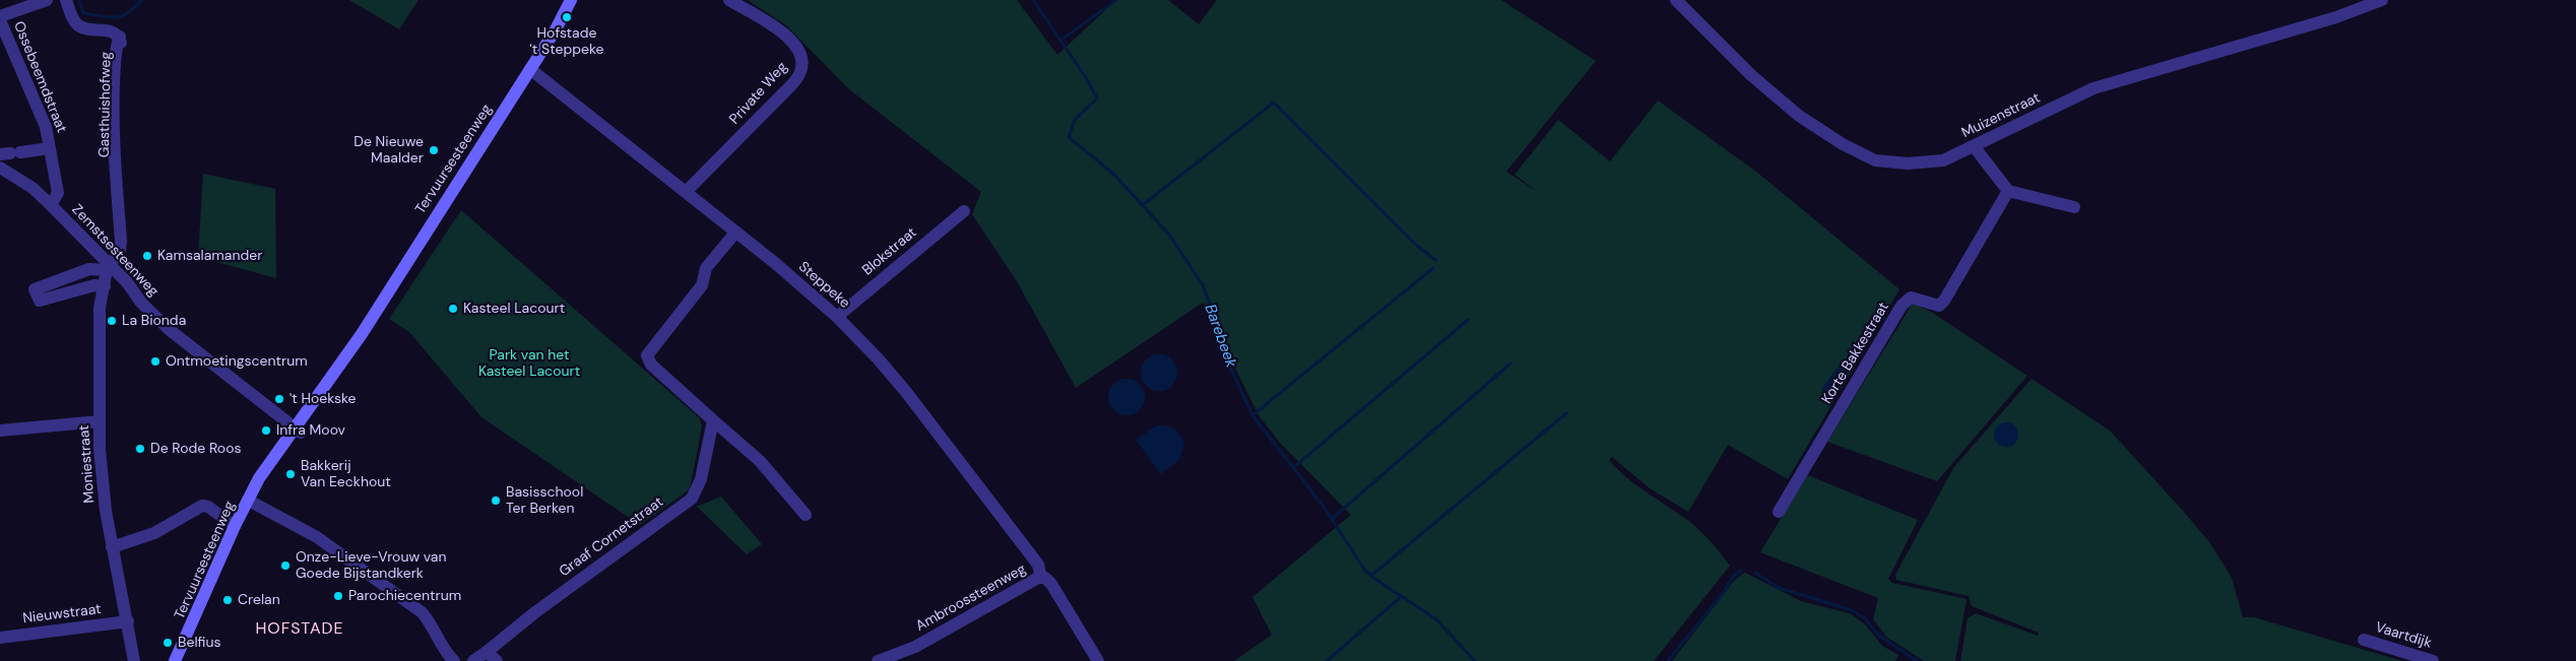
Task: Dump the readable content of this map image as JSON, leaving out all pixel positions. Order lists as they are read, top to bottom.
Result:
{
  "streets": {
    "main road": ["Tervuursesteenweg"],
    "street": [
      "Ossebeemdstraat",
      "Private Weg",
      "Gasthuishofweg",
      "Muizenstraat",
      "Zemstsesteenweg",
      "Blokstraat",
      "Steppeke",
      "Korte Bakkestraat",
      "Moniestraat",
      "Graaf Cornetstraat",
      "Ambroossteenweg",
      "Nieuwstraat",
      "Vaartdijk"
    ]
  },
  "crossings": [
    ["Ossebeemdstraat", "Zemstsesteenweg"],
    ["Private Weg", "Steppeke"],
    ["Gasthuishofweg", "Zemstsesteenweg"],
    ["Gasthuishofweg", "Moniestraat"],
    ["Tervuursesteenweg", "Zemstsesteenweg"],
    ["Tervuursesteenweg", "Steppeke"],
    ["Zemstsesteenweg", "Moniestraat"],
    ["Blokstraat", "Steppeke"],
    ["Steppeke", "Ambroossteenweg"],
    ["Moniestraat", "Nieuwstraat"]
  ],
  "districts": ["HOFSTADE"],
  "water": ["Barebeek"],
  "parks": ["Park van het Kasteel Lacourt"],
  "places": [
    "Hofstade 't Steppeke",
    "De Nieuwe Maalder",
    "Kamsalamander",
    "Kasteel Lacourt",
    "La Bionda",
    "Ontmoetingscentrum",
    "'t Hoekske",
    "Infra Moov",
    "De Rode Roos",
    "Bakkerij Van Eeckhout",
    "Basisschool Ter Berken",
    "Onze-Lieve-Vrouw van Goede Bijstandkerk",
    "Parochiecentrum",
    "Crelan",
    "Belfius"
  ]
}
